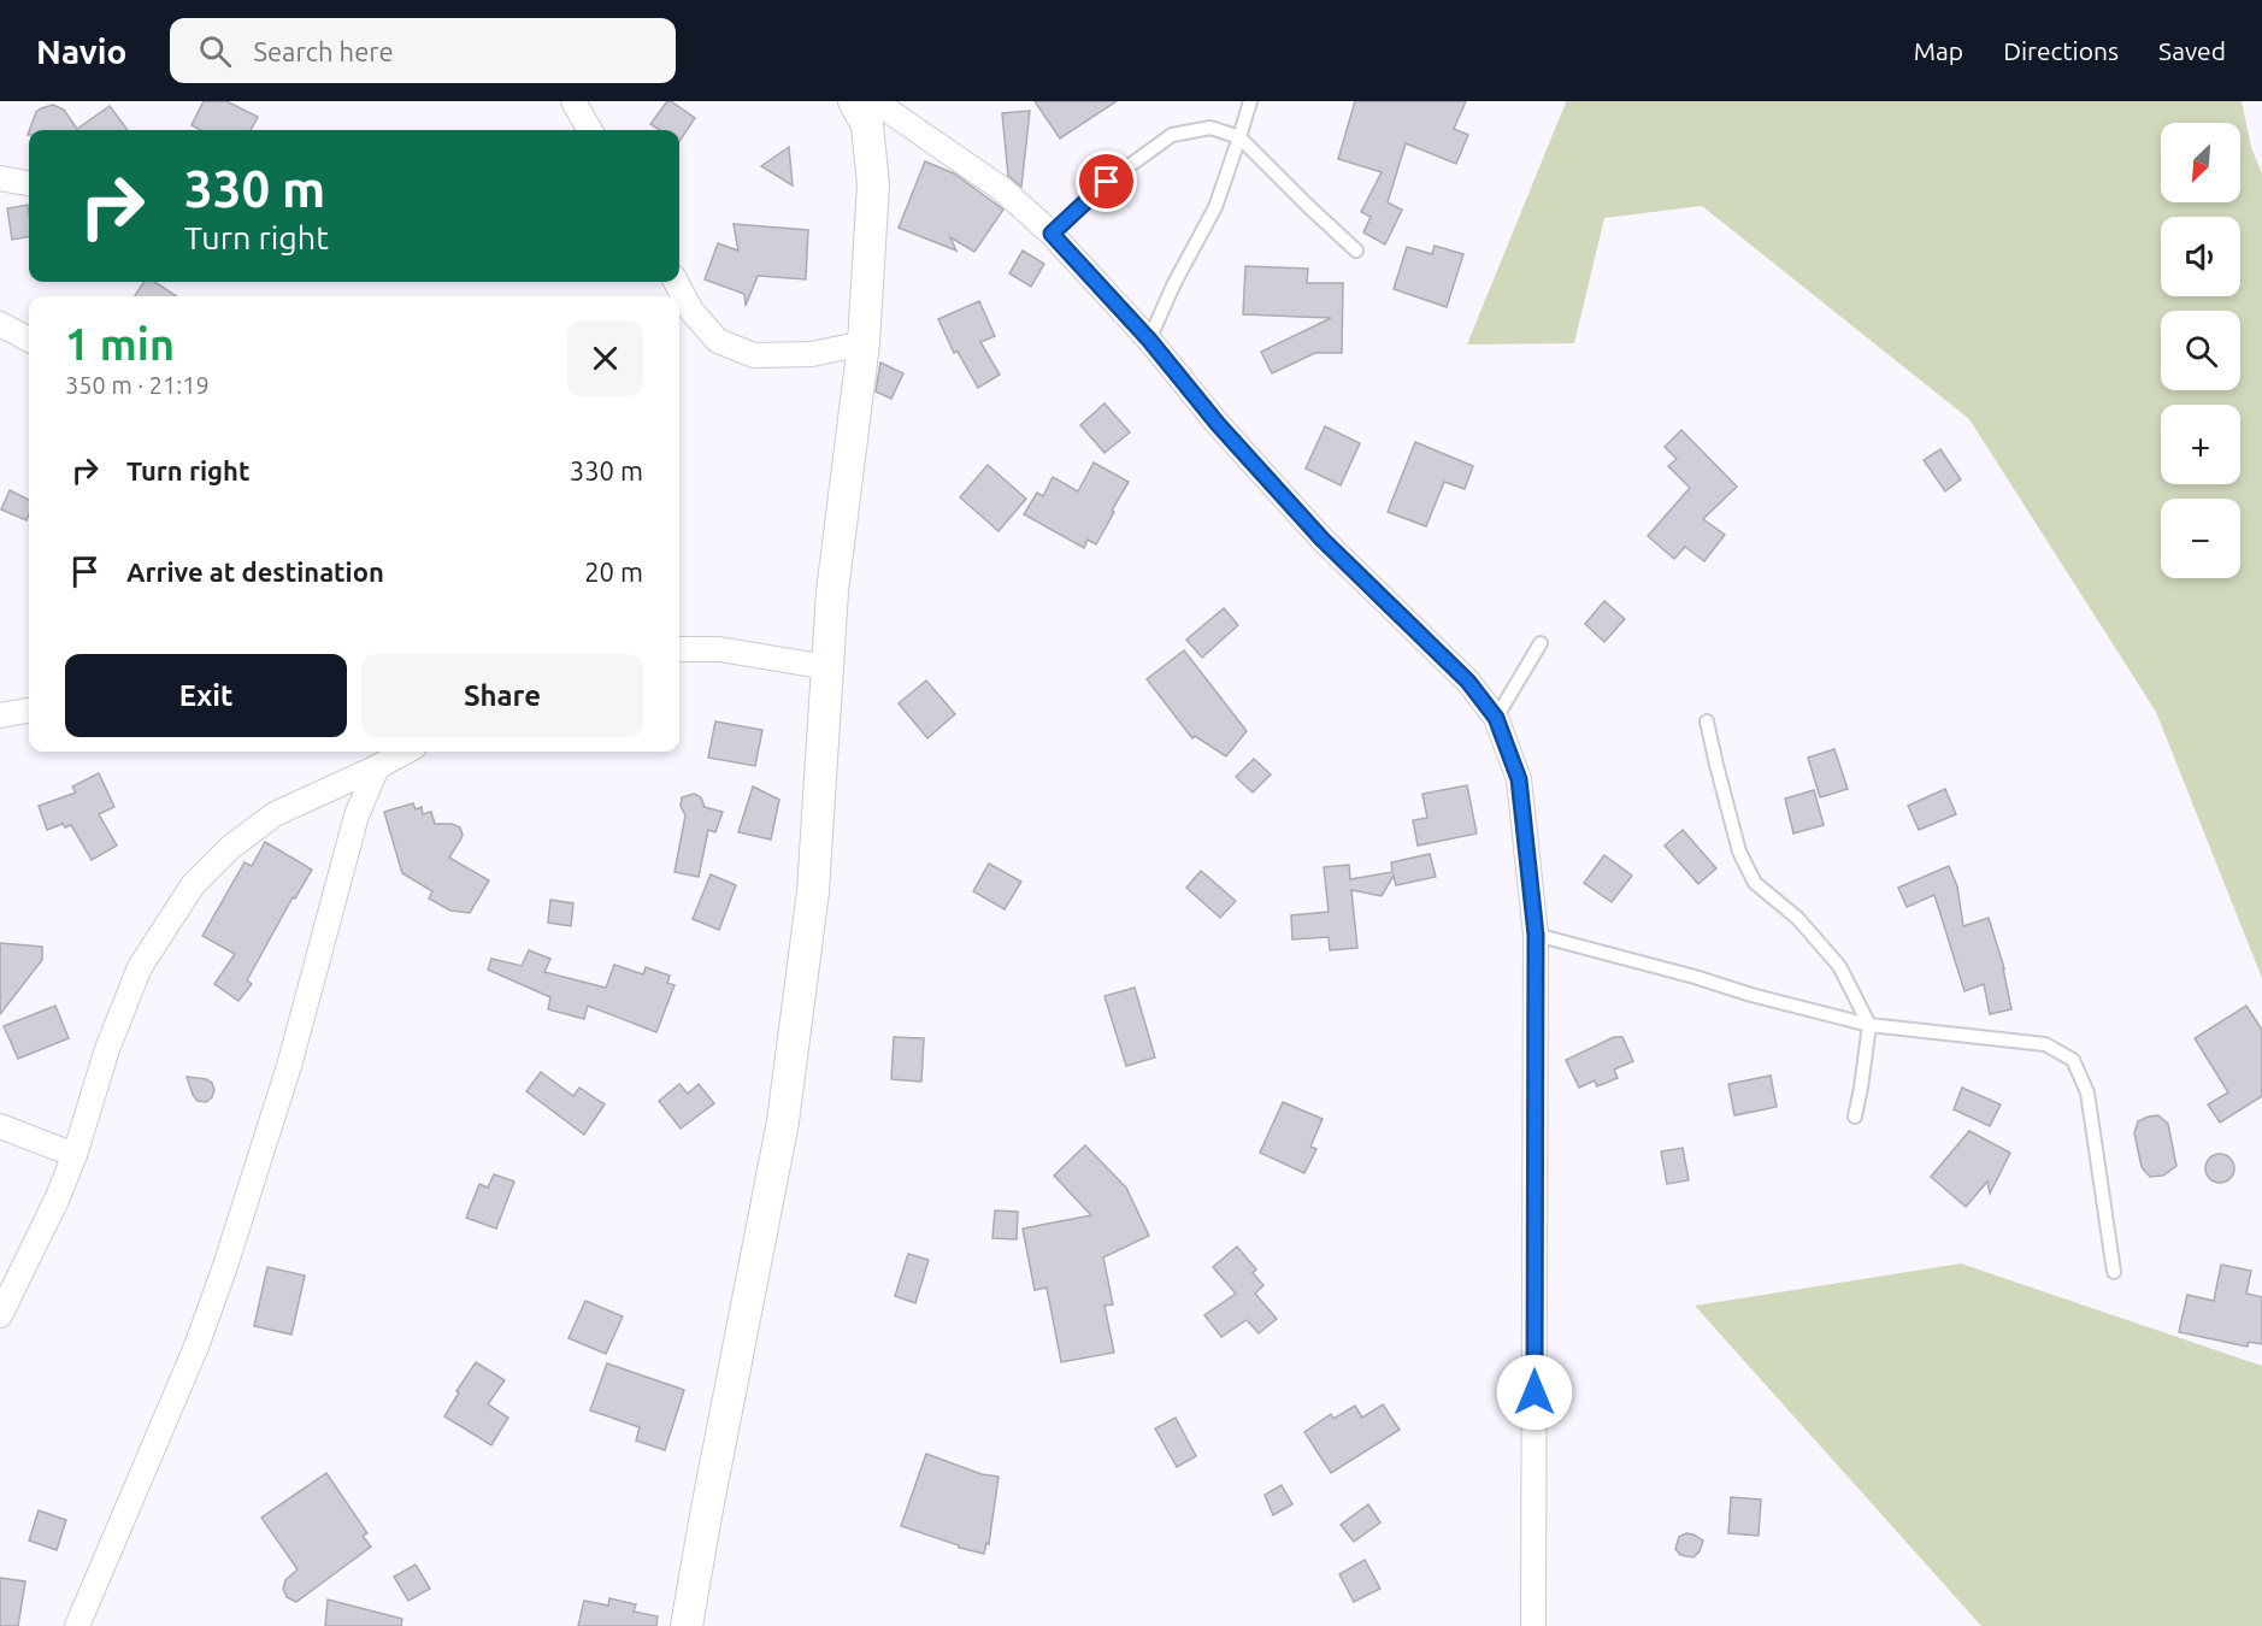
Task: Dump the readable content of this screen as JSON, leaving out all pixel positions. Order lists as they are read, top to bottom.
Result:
{
  "north": "bottom left",
  "page": {
    "header": "Navio",
    "search": "Search here",
    "nav": ["Map", "Directions", "Saved"],
    "map_buttons": ["+", "−"],
    "turn": ["330 m", "Turn right"],
    "heading": ["1 min", "350 m · 21:19"],
    "list": [
      {
        "name": "Turn right",
        "value": "330 m"
      },
      {
        "name": "Arrive at destination",
        "value": "20 m"
      }
    ],
    "buttons": ["Exit", "Share"]
  }
}
